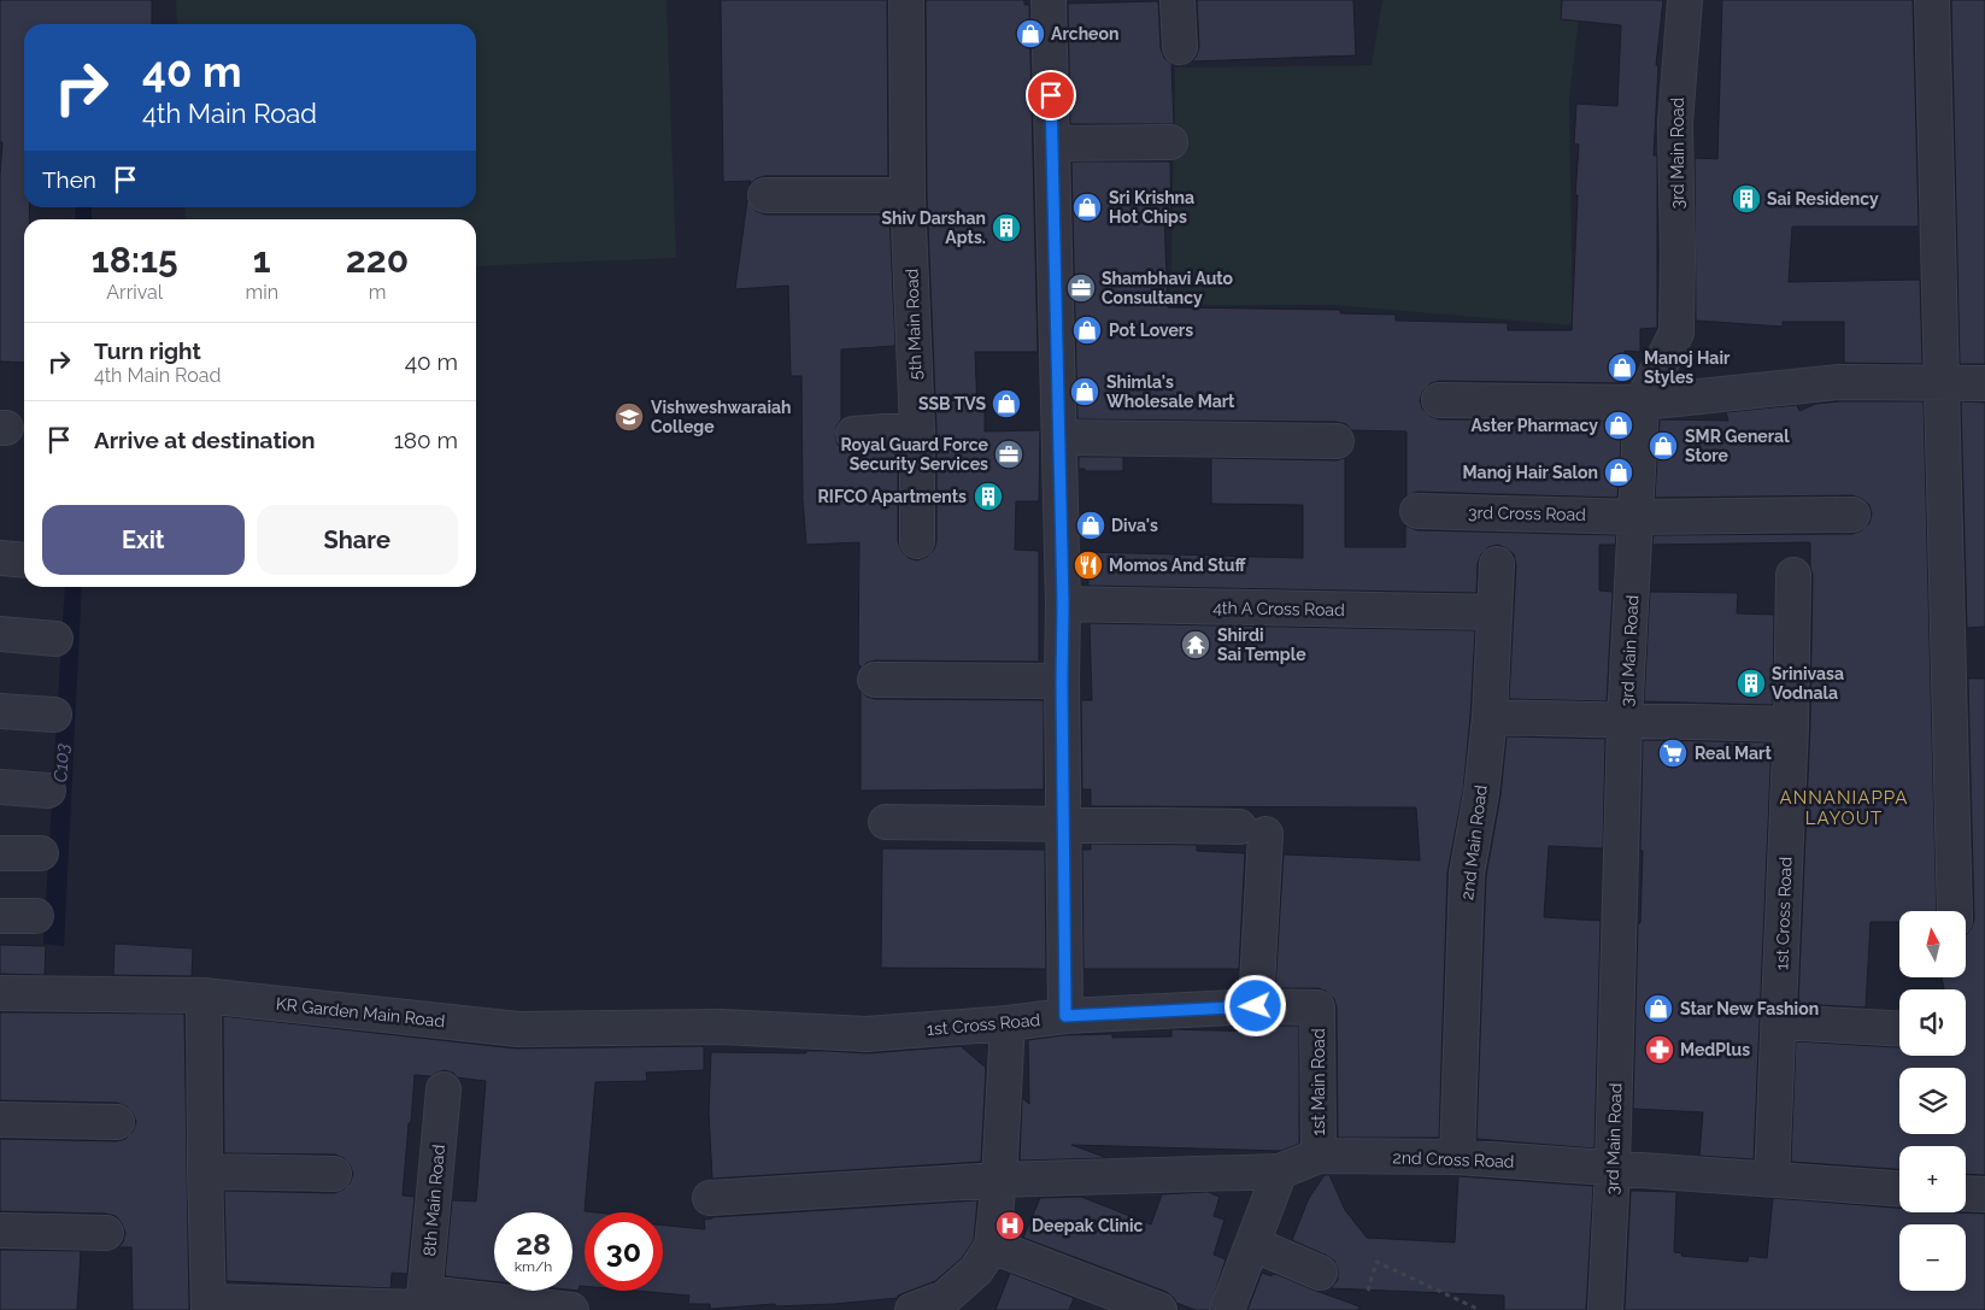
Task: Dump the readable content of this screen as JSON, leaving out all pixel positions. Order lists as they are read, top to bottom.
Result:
{
  "streets": {
    "street": [
      "3rd Main Road",
      "5th Main Road",
      "3rd Cross Road",
      "4th A Cross Road",
      "2nd Main Road",
      "1st Cross Road",
      "KR Garden Main Road",
      "1st Main Road",
      "2nd Cross Road",
      "8th Main Road"
    ]
  },
  "crossings": [
    ["3rd Main Road", "3rd Cross Road"],
    ["3rd Main Road", "2nd Cross Road"],
    ["4th A Cross Road", "2nd Main Road"],
    ["2nd Main Road", "2nd Cross Road"],
    ["1st Cross Road", "KR Garden Main Road"],
    ["1st Cross Road", "1st Main Road"],
    ["1st Cross Road", "2nd Cross Road"],
    ["1st Main Road", "2nd Cross Road"]
  ],
  "districts": ["ANNANIAPPA LAYOUT"],
  "water": ["C103"],
  "places": {
    "shop": [
      "Archeon",
      "Sri Krishna Hot Chips",
      "Pot Lovers",
      "Manoj Hair Styles",
      "Shimla's Wholesale Mart",
      "SSB TVS",
      "Aster Pharmacy",
      "SMR General Store",
      "Manoj Hair Salon",
      "Diva's",
      "Star New Fashion"
    ],
    "building": [
      "Sai Residency",
      "Shiv Darshan Apts.",
      "RIFCO Apartments",
      "Srinivasa Vodnala"
    ],
    "office": ["Shambhavi Auto Consultancy", "Royal Guard Force Security Services"],
    "school or university": ["Vishweshwaraiah College"],
    "restaurant": ["Momos And Stuff"],
    "temple": ["Shirdi Sai Temple"],
    "supermarket": ["Real Mart"],
    "pharmacy": ["MedPlus"],
    "hospital": ["Deepak Clinic"]
  },
  "north": "top",
  "page": {
    "turn": ["40 m", "4th Main Road"],
    "then": "Then",
    "eta": [
      "18:15",
      "Arrival",
      "1",
      "min",
      "220",
      "m"
    ],
    "list": [
      {
        "name": "Turn right",
        "note": "4th Main Road",
        "value": "40 m"
      },
      {
        "name": "Arrive at destination",
        "value": "180 m"
      }
    ],
    "buttons": ["Exit", "Share"],
    "map_buttons": ["+", "−"],
    "speed": "28 km/h",
    "limit": "30"
  }
}
